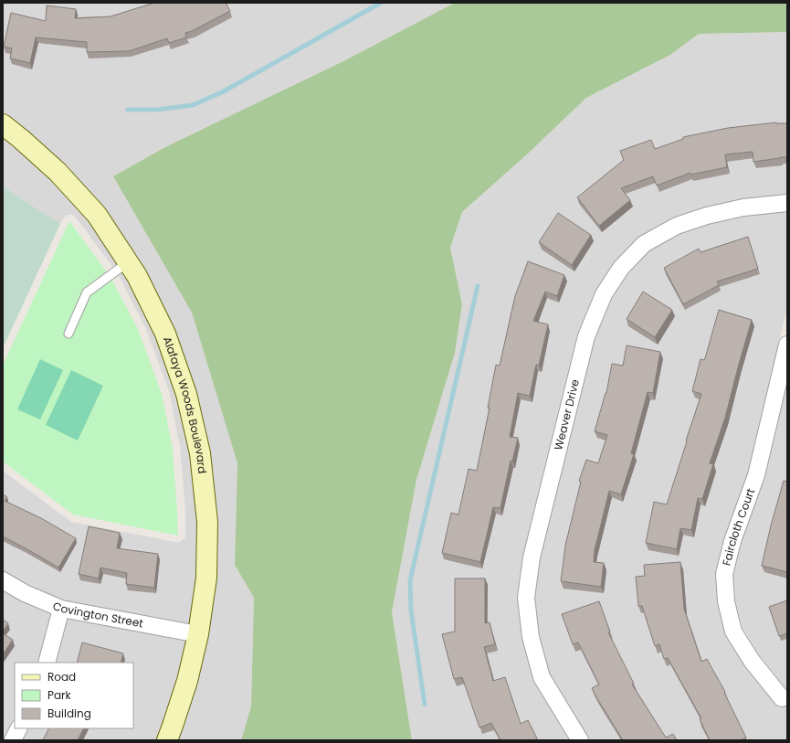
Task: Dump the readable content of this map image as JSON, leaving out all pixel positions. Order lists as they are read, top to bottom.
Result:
{
  "streets": {
    "street": [
      "Alafaya Woods Boulevard",
      "Weaver Drive",
      "Faircloth Court",
      "Covington Street"
    ]
  },
  "crossings": [
    ["Alafaya Woods Boulevard", "Covington Street"]
  ],
  "legend": ["Road", "Park", "Building"]
}
